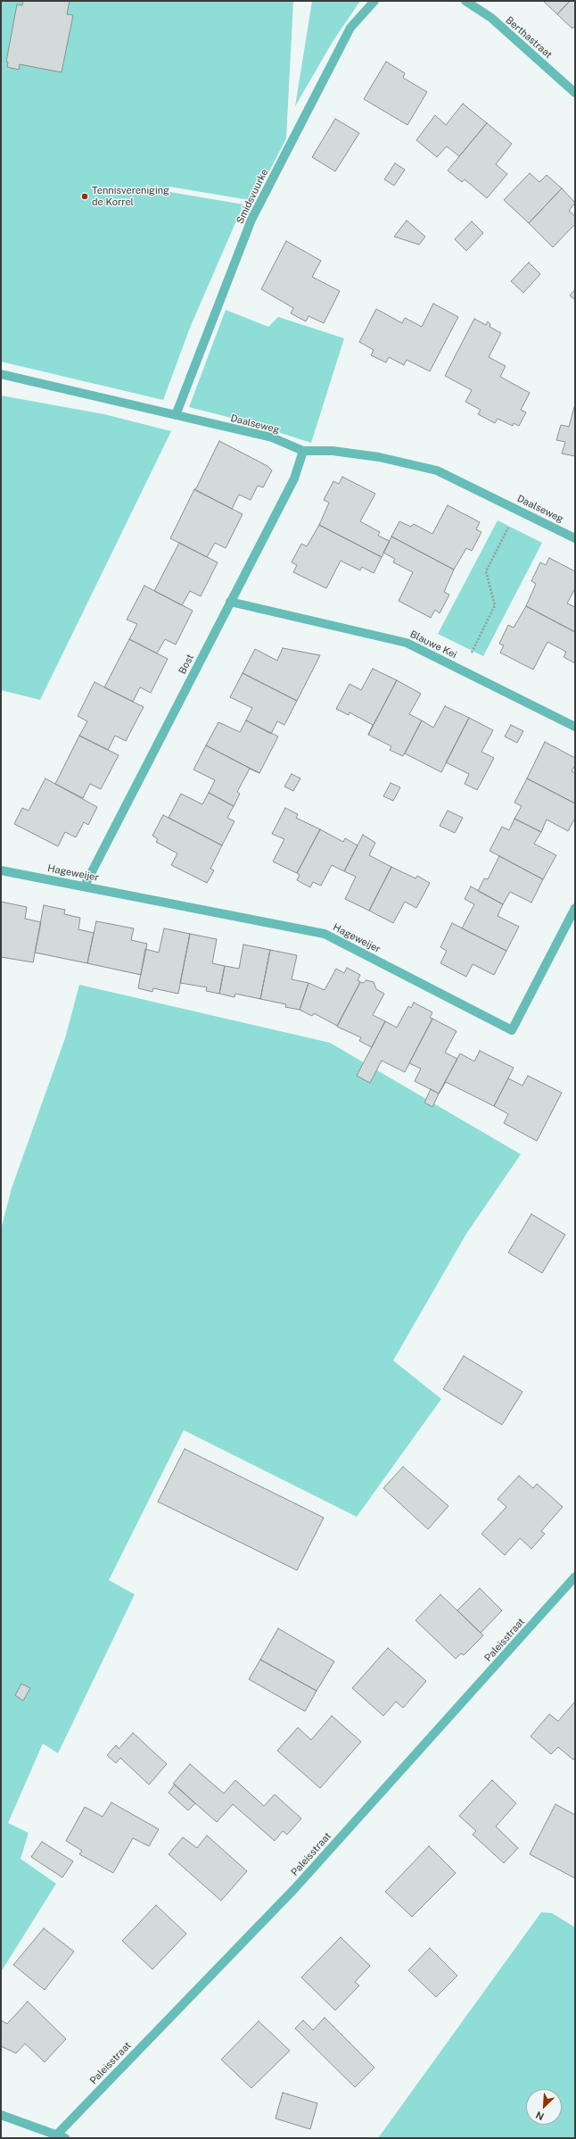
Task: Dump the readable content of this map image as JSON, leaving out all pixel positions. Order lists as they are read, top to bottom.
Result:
{
  "streets": {
    "street": [
      "Berthastraat",
      "Smidsvuurke",
      "Daalseweg",
      "Blauwe Kei",
      "Bost",
      "Hageweijer",
      "Paleisstraat"
    ]
  },
  "crossings": [
    ["Smidsvuurke", "Daalseweg"],
    ["Daalseweg", "Bost"],
    ["Blauwe Kei", "Bost"],
    ["Bost", "Hageweijer"]
  ],
  "places": ["Tennisvereniging de Korrel"],
  "north": "bottom left"
}
